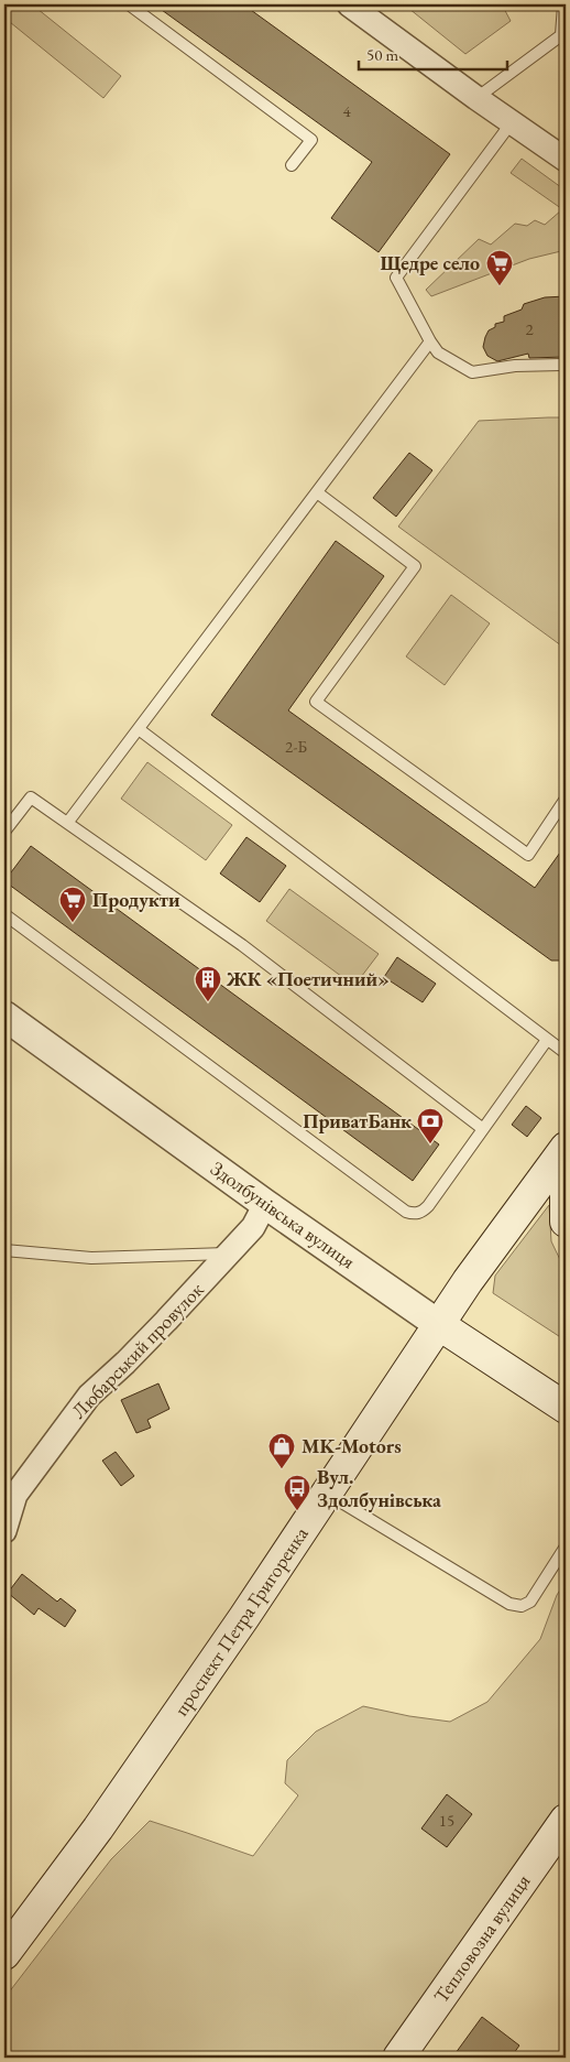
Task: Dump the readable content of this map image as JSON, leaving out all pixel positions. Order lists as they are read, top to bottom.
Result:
{
  "streets": {
    "main road": ["Здолбунівська вулиця", "проспект Петра Григоренка", "Тепловозна вулиця"],
    "street": ["Любарський провулок"]
  },
  "crossings": [
    ["Здолбунівська вулиця", "Любарський провулок"],
    ["Здолбунівська вулиця", "проспект Петра Григоренка"]
  ],
  "places": {
    "supermarket": ["Щедре село", "Продукти"],
    "building": ["ЖК «Поетичний»"],
    "bank": ["ПриватБанк"],
    "shop": ["MK-Motors"],
    "bus stop": ["Вул. Здолбунівська"]
  },
  "house_numbers": [
    "4",
    "2",
    "2-Б",
    "15"
  ],
  "scale_bar": "50 m"
}
